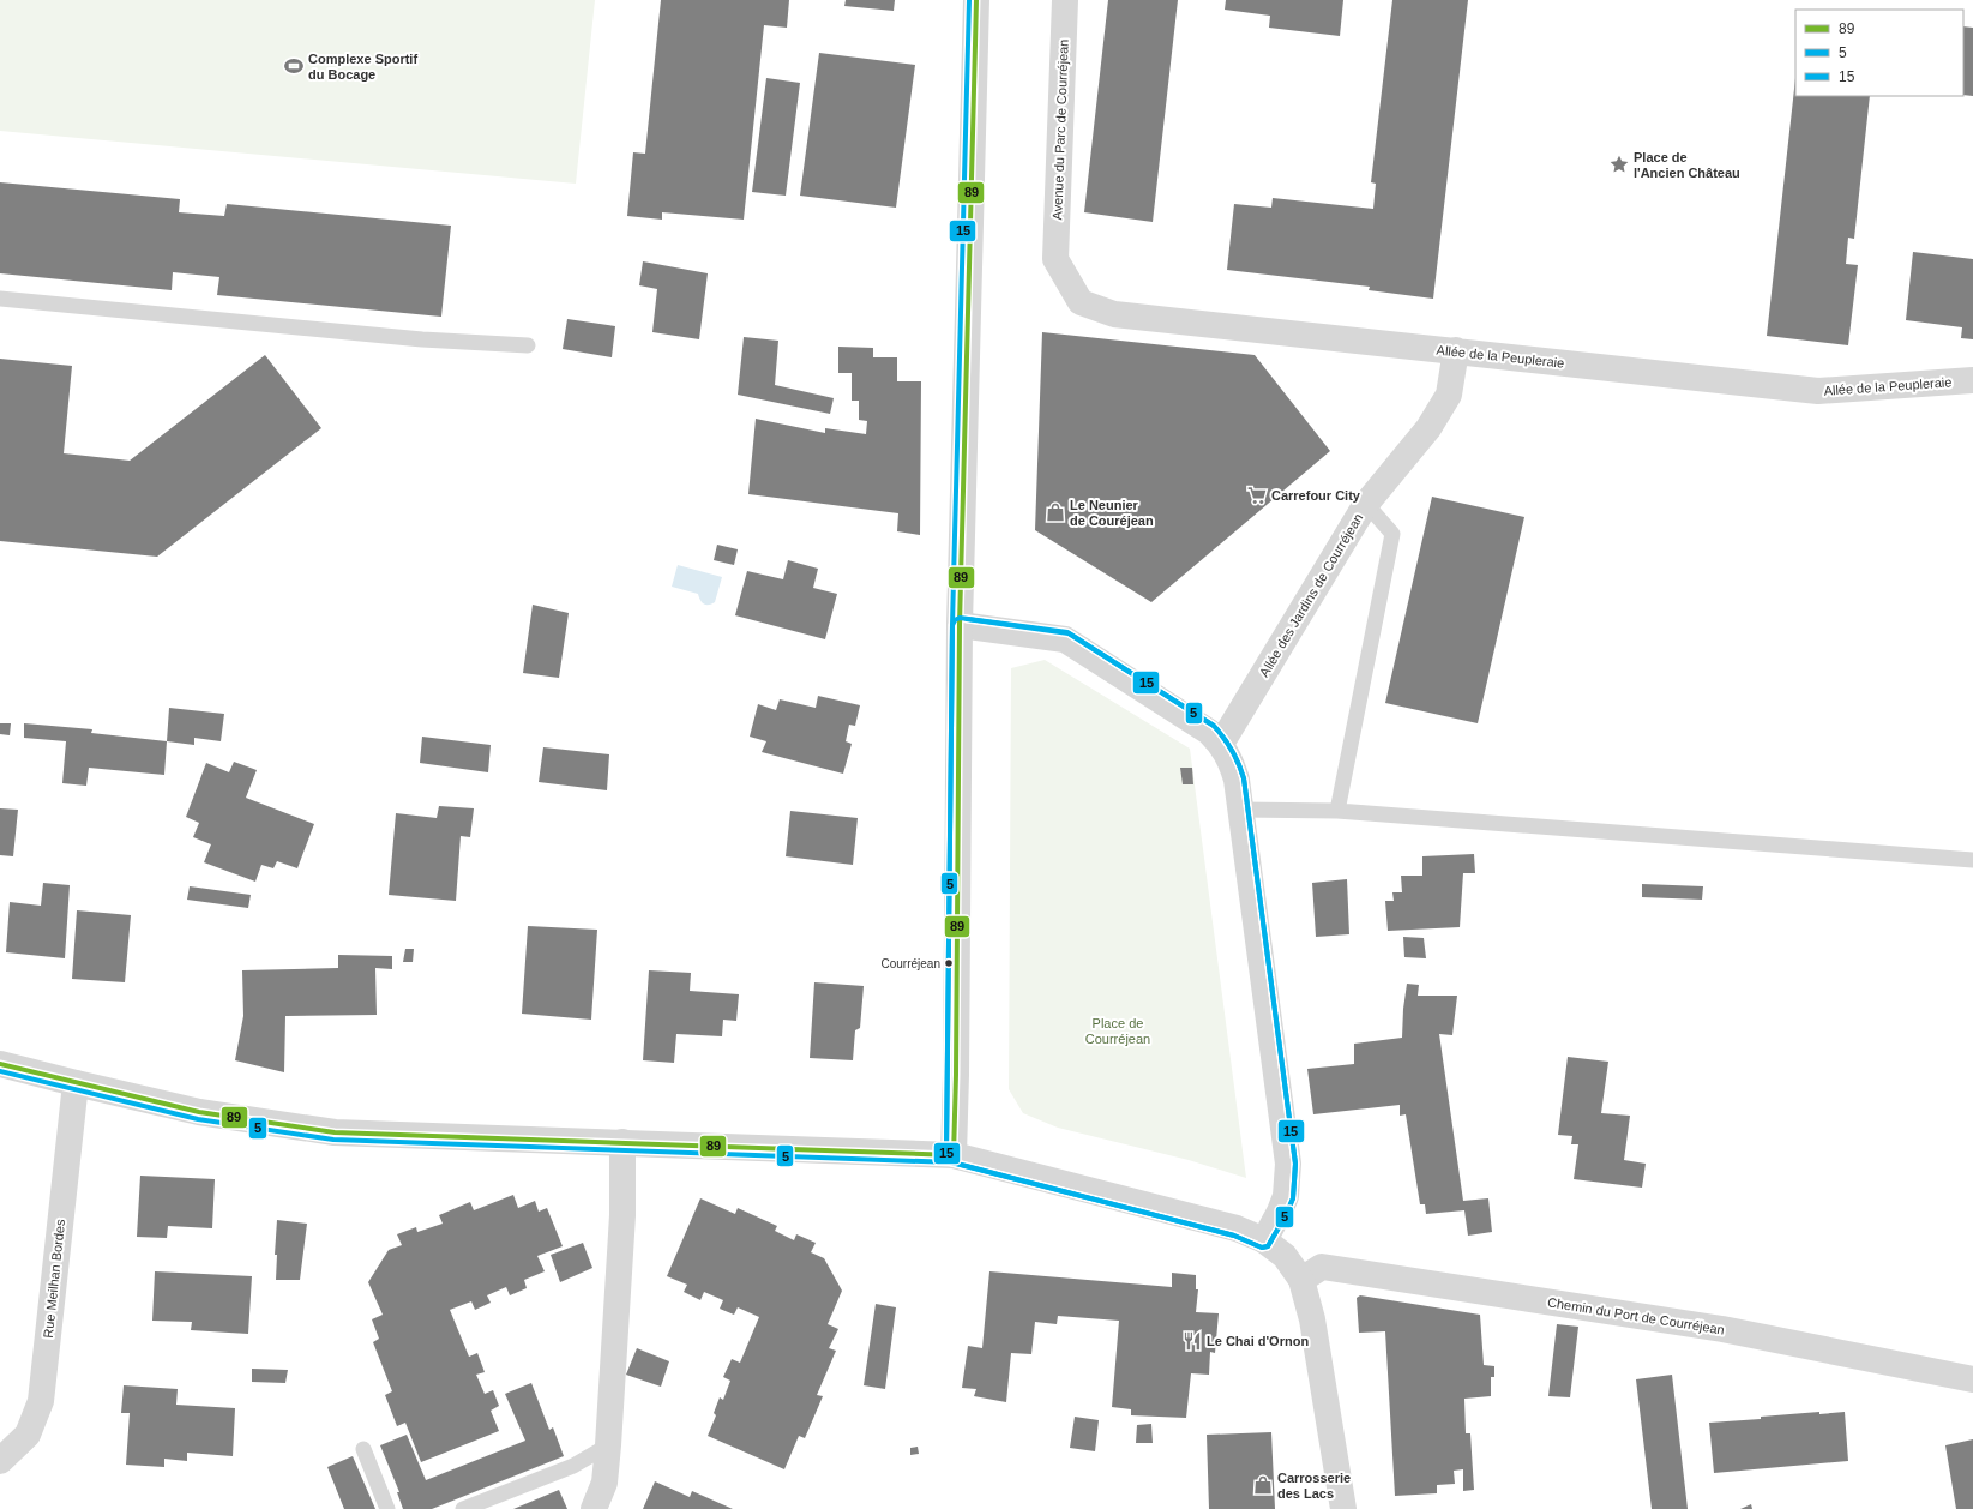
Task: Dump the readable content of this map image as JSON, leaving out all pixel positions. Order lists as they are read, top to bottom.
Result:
{
  "streets": {
    "street": [
      "Avenue du Parc de Courréjean",
      "Allée de la Peupleraie",
      "Allée des Jardins de Courréjean",
      "Rue Meilhan Bordes",
      "Chemin du Port de Courréjean"
    ]
  },
  "crossings": [
    ["Avenue du Parc de Courréjean", "Allée de la Peupleraie"],
    ["Allée de la Peupleraie", "Allée des Jardins de Courréjean"]
  ],
  "parks": ["Place de Courréjean"],
  "places": {
    "sports": ["Complexe Sportif du Bocage"],
    "place": ["Place de l'Ancien Château"],
    "supermarket": ["Carrefour City"],
    "shop": ["Le Neunier de Couréjean", "Carrosserie des Lacs"],
    "other": ["Courréjean"],
    "restaurant": ["Le Chai d'Ornon"]
  },
  "lines": ["transit line 89", "transit line 15", "transit line 5"],
  "legend": ["89", "5", "15"]
}
